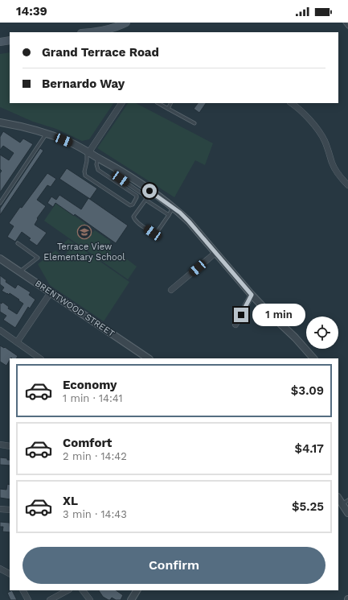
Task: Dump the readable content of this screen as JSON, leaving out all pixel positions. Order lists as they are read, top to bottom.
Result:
{
  "streets": {
    "street": ["BRENTWOOD STREET"]
  },
  "places": {
    "school or university": ["Terrace View Elementary School"]
  },
  "page": {
    "status": "14:39",
    "banner": ["Grand Terrace Road", "Bernardo Way"],
    "bubble": "1 min",
    "list": [
      {
        "name": "Economy",
        "note": "1 min · 14:41",
        "value": "$3.09"
      },
      {
        "name": "Comfort",
        "note": "2 min · 14:42",
        "value": "$4.17"
      },
      {
        "name": "XL",
        "note": "3 min · 14:43",
        "value": "$5.25"
      }
    ],
    "buttons": "Confirm"
  }
}
